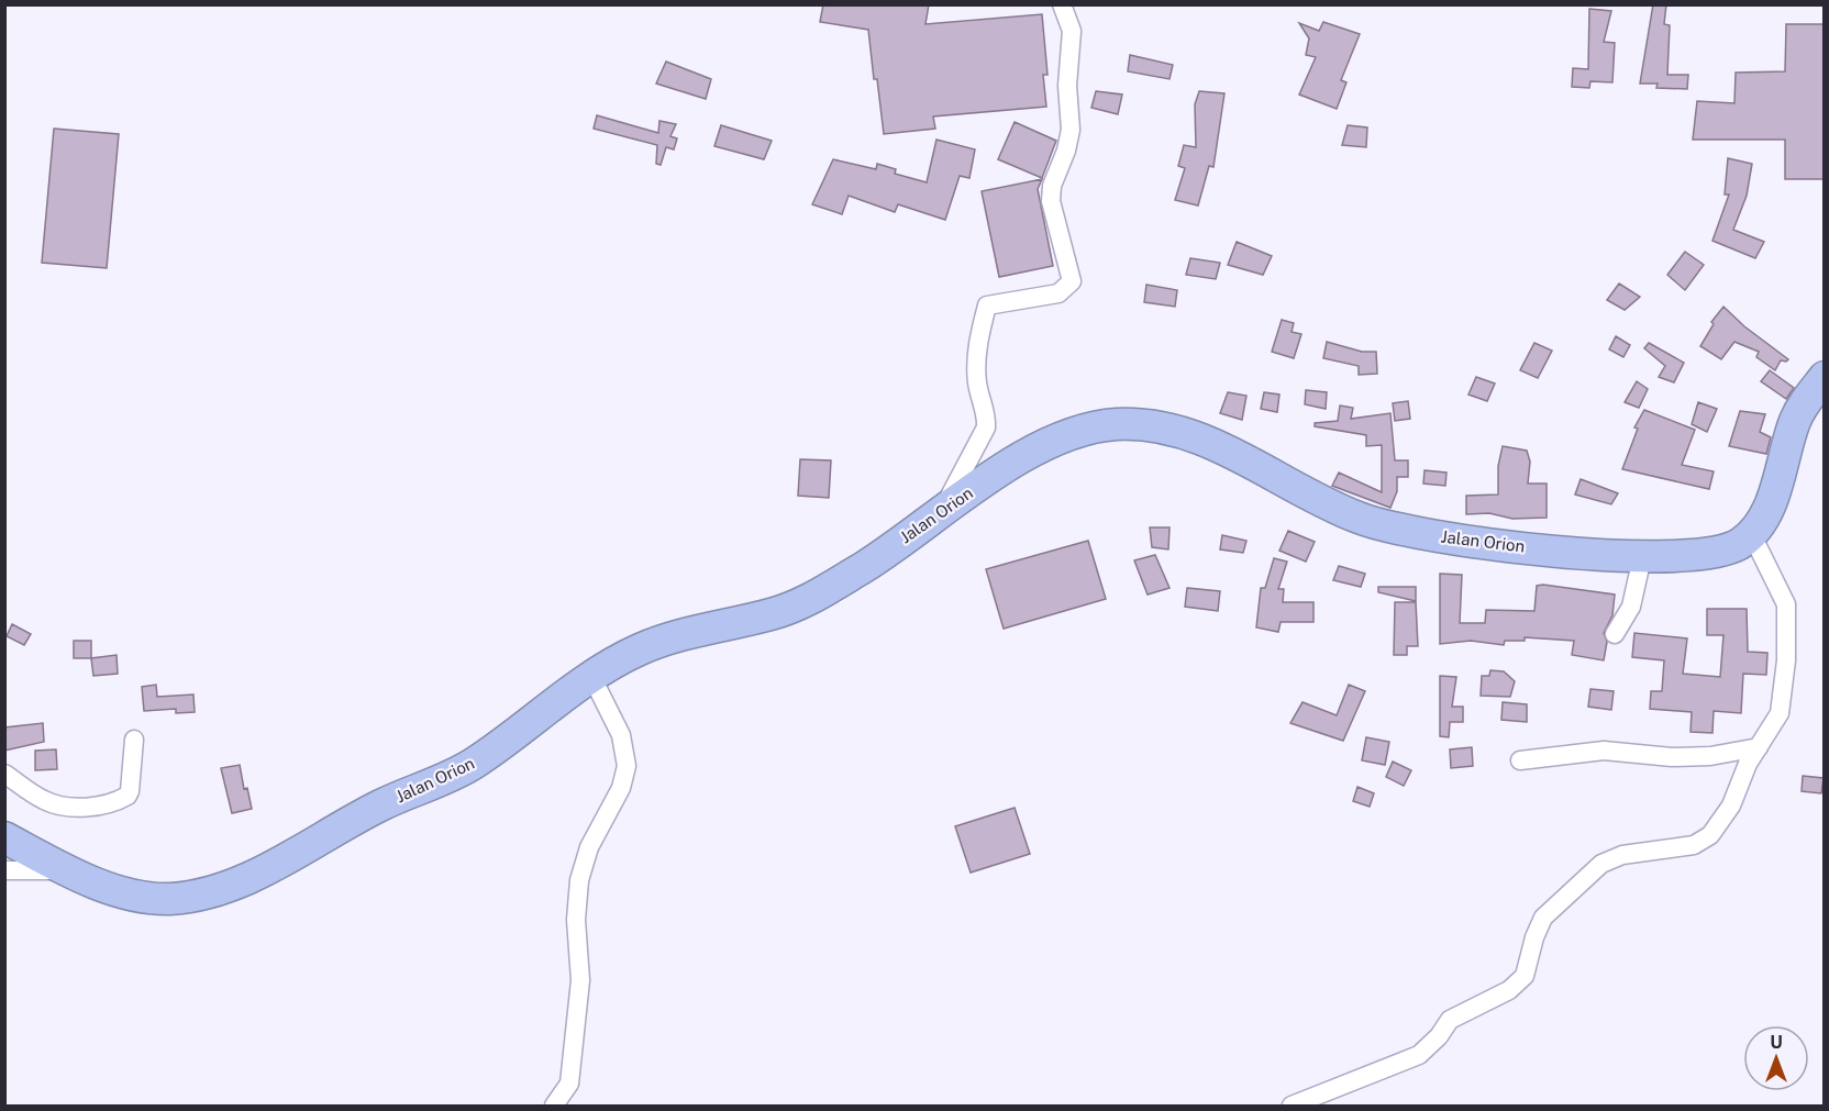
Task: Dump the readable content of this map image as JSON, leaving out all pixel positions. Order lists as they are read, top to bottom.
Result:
{
  "streets": {
    "highway": ["Jalan Orion"]
  },
  "north": "top"
}
